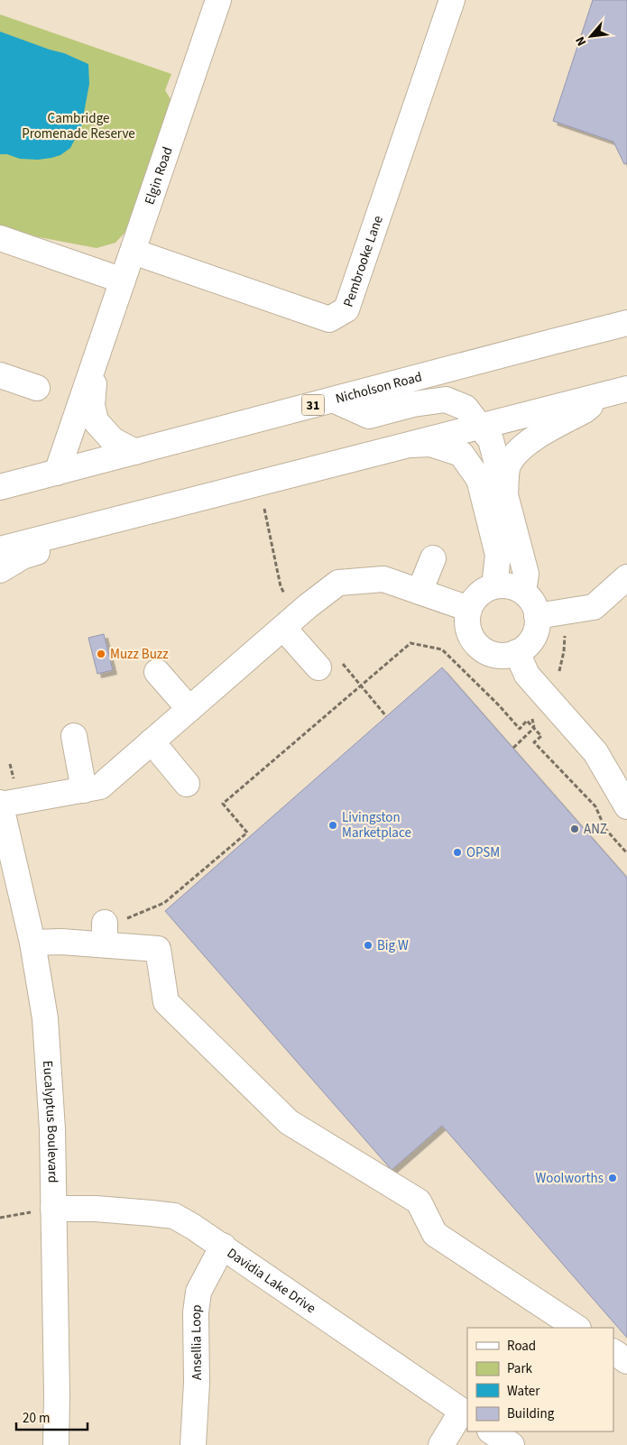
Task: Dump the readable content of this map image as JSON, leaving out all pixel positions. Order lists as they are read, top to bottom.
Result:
{
  "streets": {
    "street": [
      "Elgin Road",
      "Pembrooke Lane",
      "Nicholson Road",
      "31",
      "Eucalyptus Boulevard",
      "Davidia Lake Drive",
      "Ansellia Loop"
    ]
  },
  "crossings": [
    ["Elgin Road", "Pembrooke Lane"],
    ["Elgin Road", "Nicholson Road"],
    ["Eucalyptus Boulevard", "Davidia Lake Drive"],
    ["Davidia Lake Drive", "Ansellia Loop"]
  ],
  "parks": ["Cambridge Promenade Reserve"],
  "places": [
    "Muzz Buzz",
    "Livingston Marketplace",
    "ANZ",
    "OPSM",
    "Big W",
    "Woolworths"
  ],
  "legend": [
    "Road",
    "Park",
    "Water",
    "Building"
  ],
  "scale_bar": "20 m",
  "north": "bottom left"
}
